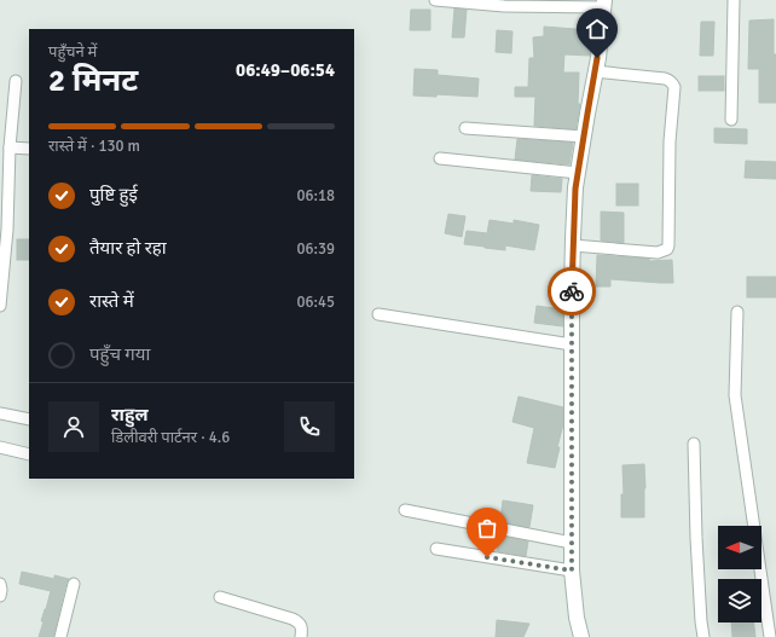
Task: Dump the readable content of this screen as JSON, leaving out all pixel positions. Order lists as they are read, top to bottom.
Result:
{
  "north": "left",
  "page": {
    "heading": ["2 मिनट", "पहुँचने में", "06:49–06:54"],
    "panel": ["राहुल", "डिलीवरी पार्टनर · 4.6"],
    "bar": "रास्ते में · 130 m",
    "list": [
      ["पुष्टि हुई", "06:18"],
      ["तैयार हो रहा", "06:39"],
      ["रास्ते में", "06:45"],
      "पहुँच गया"
    ]
  }
}
